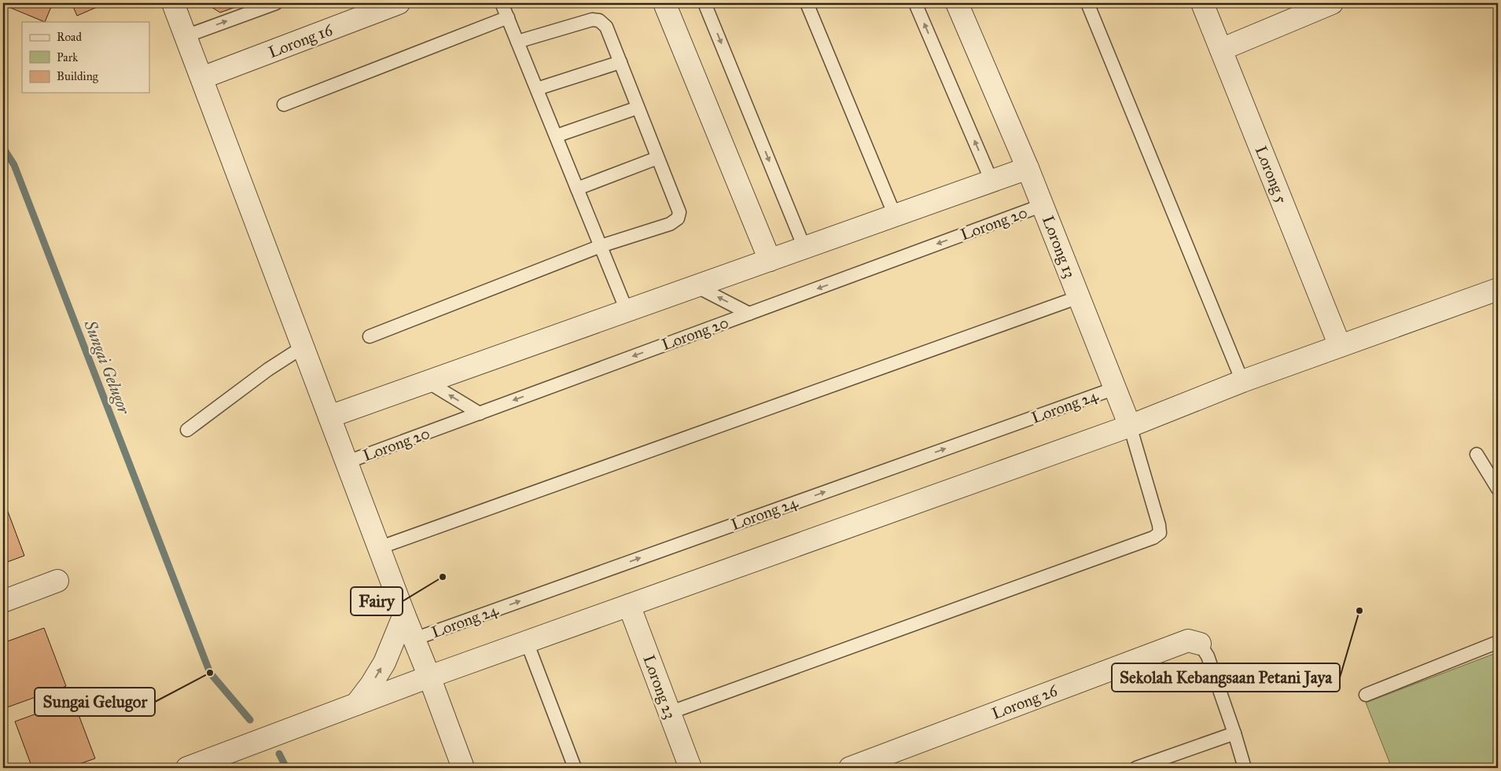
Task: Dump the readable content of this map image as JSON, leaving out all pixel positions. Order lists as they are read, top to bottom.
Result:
{
  "streets": {
    "street": [
      "Lorong 16",
      "Lorong 5",
      "Lorong 13",
      "Lorong 23",
      "Lorong 26"
    ],
    "lane": ["Lorong 20", "Lorong 24"]
  },
  "crossings": [
    ["Lorong 20", "Lorong 13"],
    ["Lorong 13", "Lorong 24"]
  ],
  "water": ["Sungai Gelugor"],
  "places": ["Fairy", "Sekolah Kebangsaan Petani Jaya", "Sungai Gelugor"],
  "legend": ["Road", "Park", "Building"]
}
